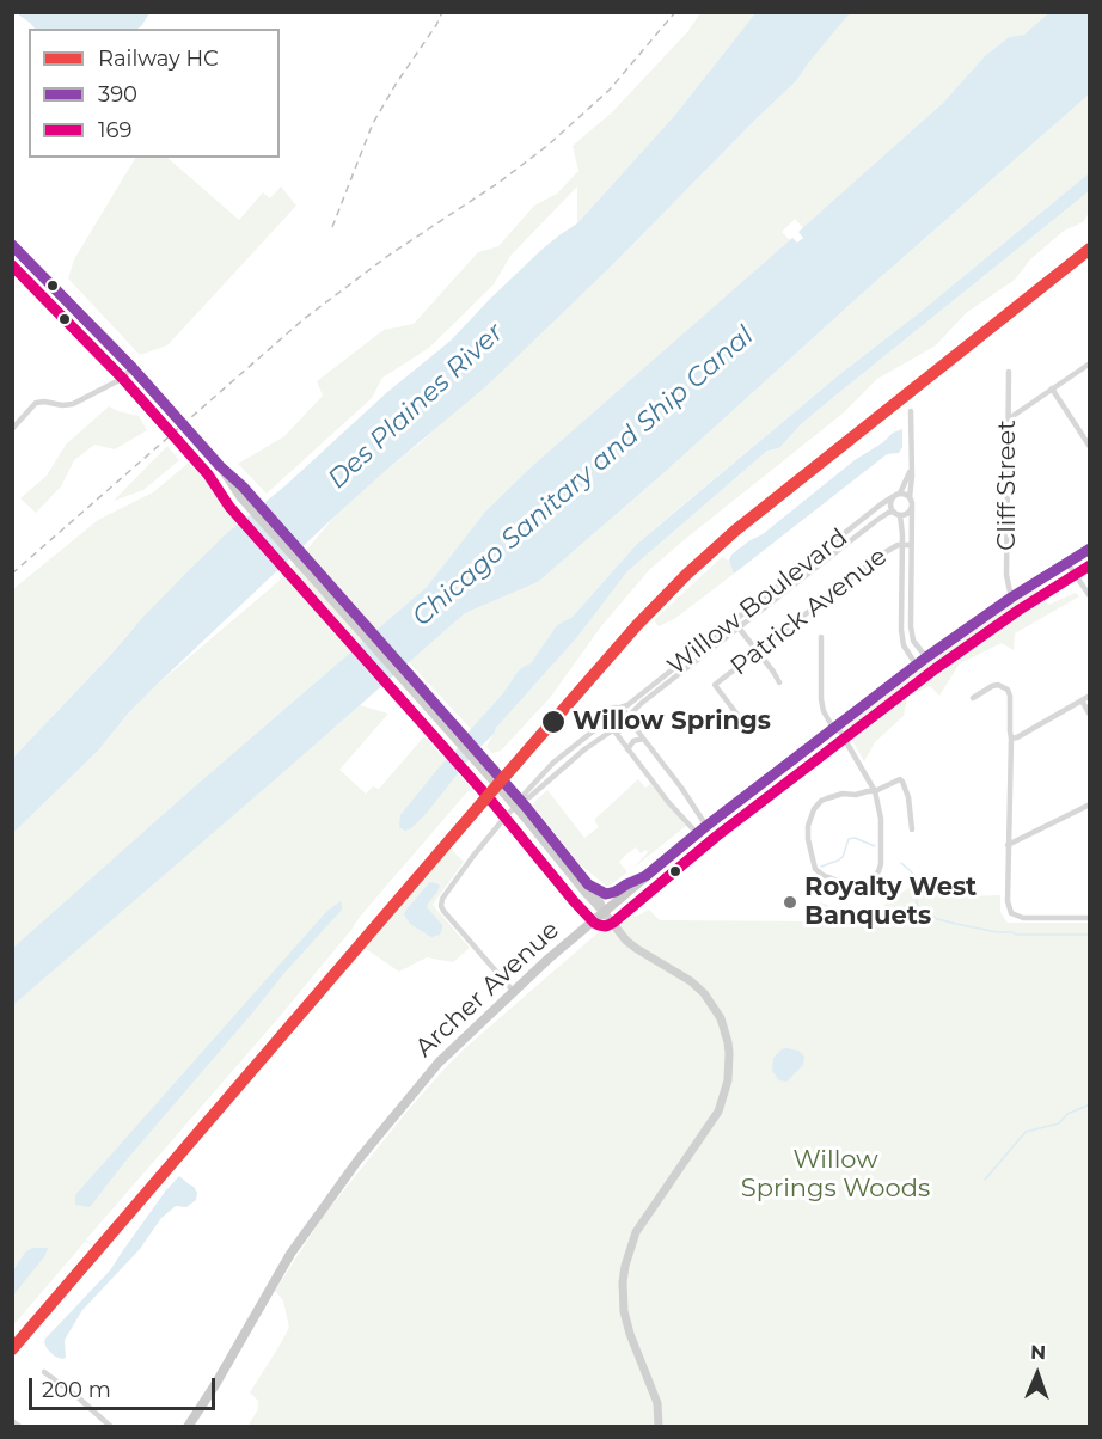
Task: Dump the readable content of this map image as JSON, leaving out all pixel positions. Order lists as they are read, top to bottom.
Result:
{
  "streets": {
    "main road": ["Archer Avenue"],
    "street": ["Cliff Street", "Willow Boulevard", "Patrick Avenue"]
  },
  "crossings": [
    ["Cliff Street", "Archer Avenue"]
  ],
  "water": ["Des Plaines River", "Chicago Sanitary and Ship Canal"],
  "parks": ["Willow Springs Woods"],
  "places": ["Willow Springs", "Royalty West Banquets"],
  "lines": ["transit line 390", "rail line HC", "transit line 169"],
  "legend": ["Railway HC", "390", "169"],
  "scale_bar": "200 m",
  "north": "top"
}
